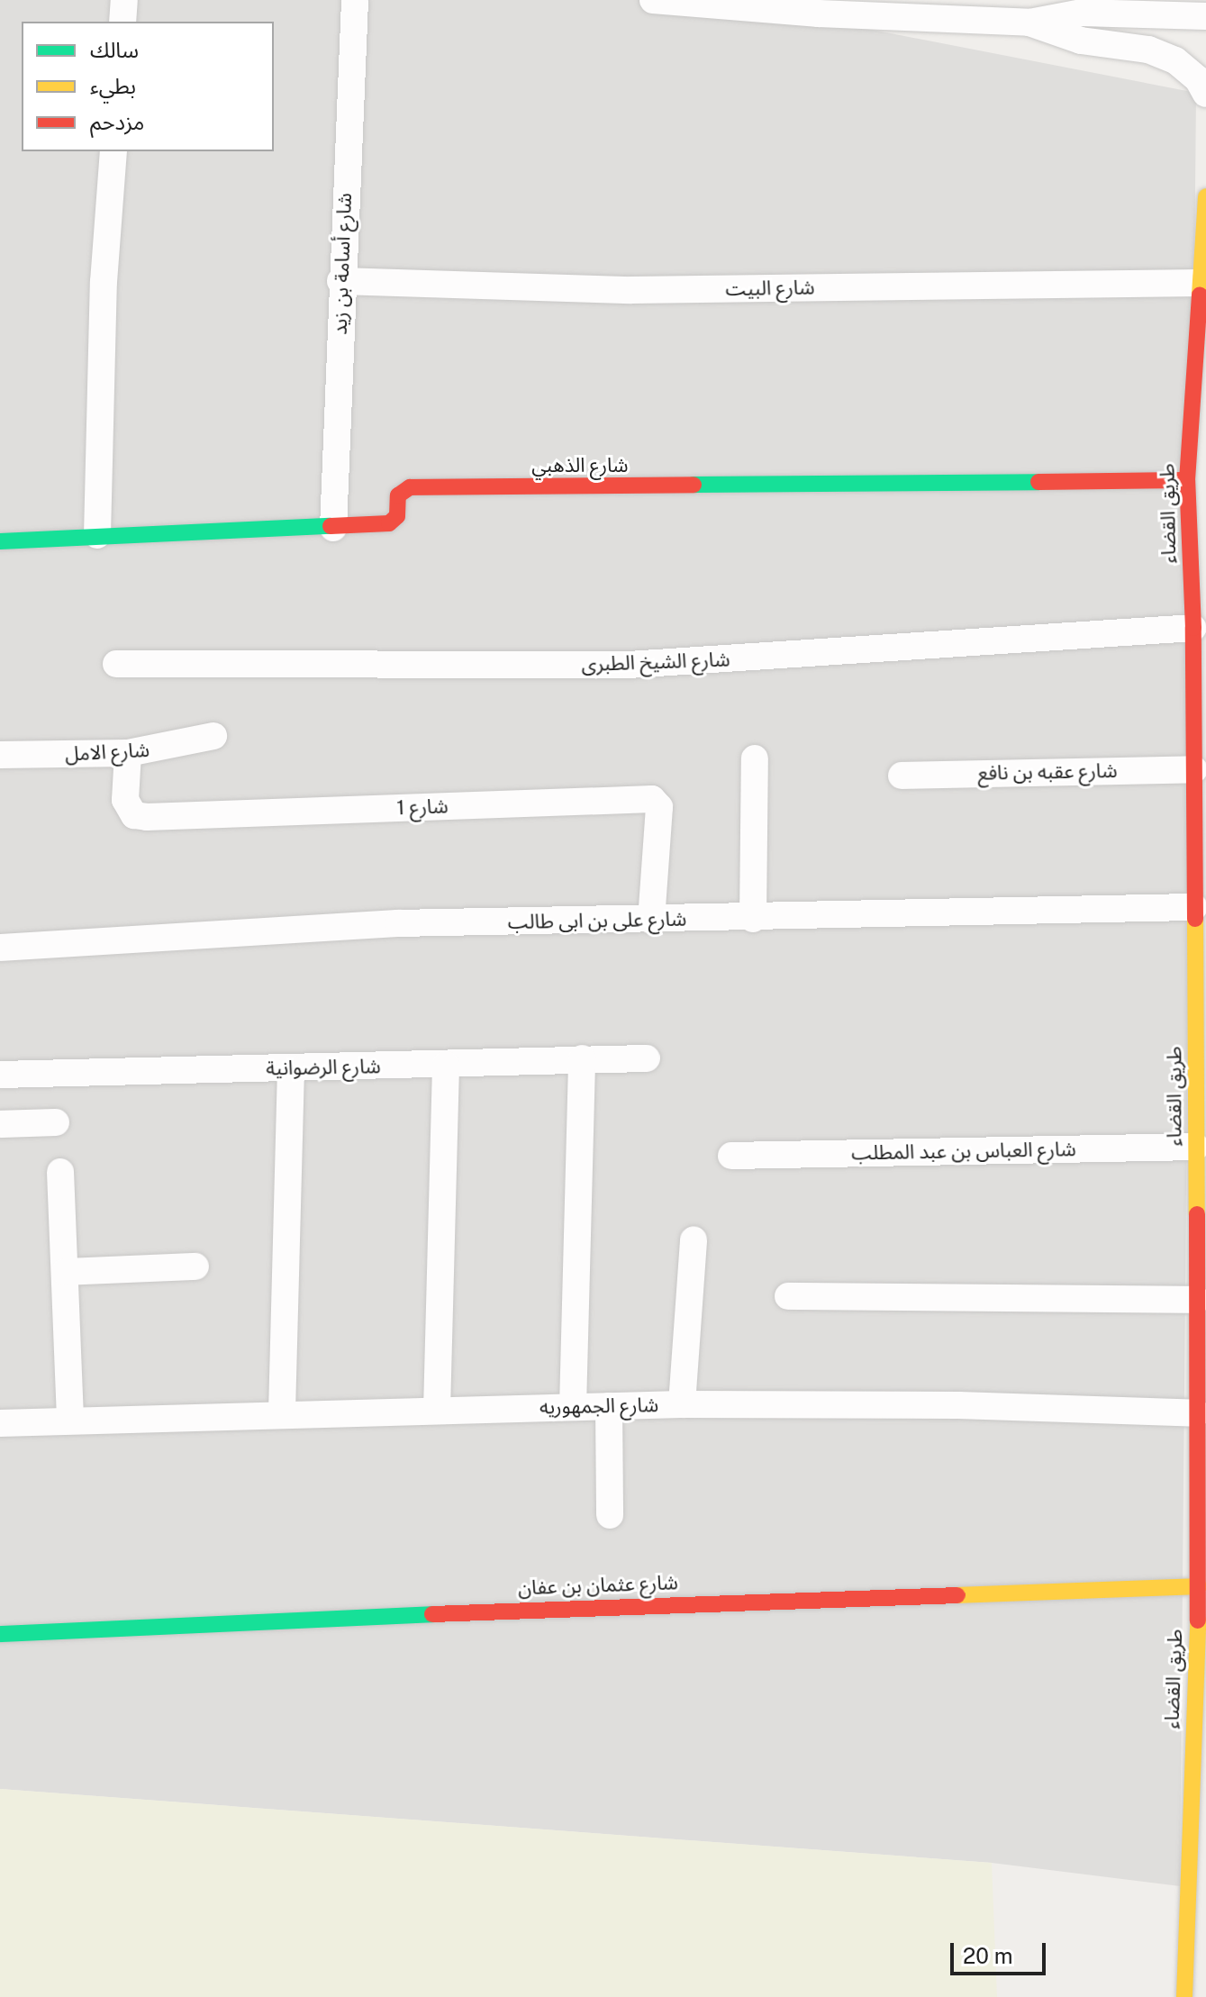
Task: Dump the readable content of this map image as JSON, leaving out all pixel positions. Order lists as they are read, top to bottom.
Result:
{
  "streets": {
    "street": [
      "شارع أسامة بن زيد",
      "شارع البيت",
      "شارع الذهبي",
      "طريق القضاء",
      "شارع الشيخ الطبرى",
      "شارع الامل",
      "شارع عقبه بن نافع",
      "شارع 1",
      "شارع على بن ابى طالب",
      "شارع الرضوانية",
      "شارع العباس بن عبد المطلب",
      "شارع الجمهوريه",
      "شارع عثمان بن عفان"
    ]
  },
  "crossings": [
    ["شارع أسامة بن زيد", "شارع البيت"],
    ["شارع أسامة بن زيد", "شارع الذهبي"],
    ["شارع البيت", "طريق القضاء"],
    ["شارع الذهبي", "طريق القضاء"],
    ["طريق القضاء", "شارع الشيخ الطبرى"],
    ["طريق القضاء", "شارع عقبه بن نافع"],
    ["طريق القضاء", "شارع على بن ابى طالب"],
    ["طريق القضاء", "شارع العباس بن عبد المطلب"],
    ["طريق القضاء", "شارع الجمهوريه"],
    ["طريق القضاء", "شارع عثمان بن عفان"],
    ["شارع الامل", "شارع 1"],
    ["شارع 1", "شارع على بن ابى طالب"]
  ],
  "legend": ["سالك", "بطيء", "مزدحم"],
  "scale_bar": "20 m"
}
